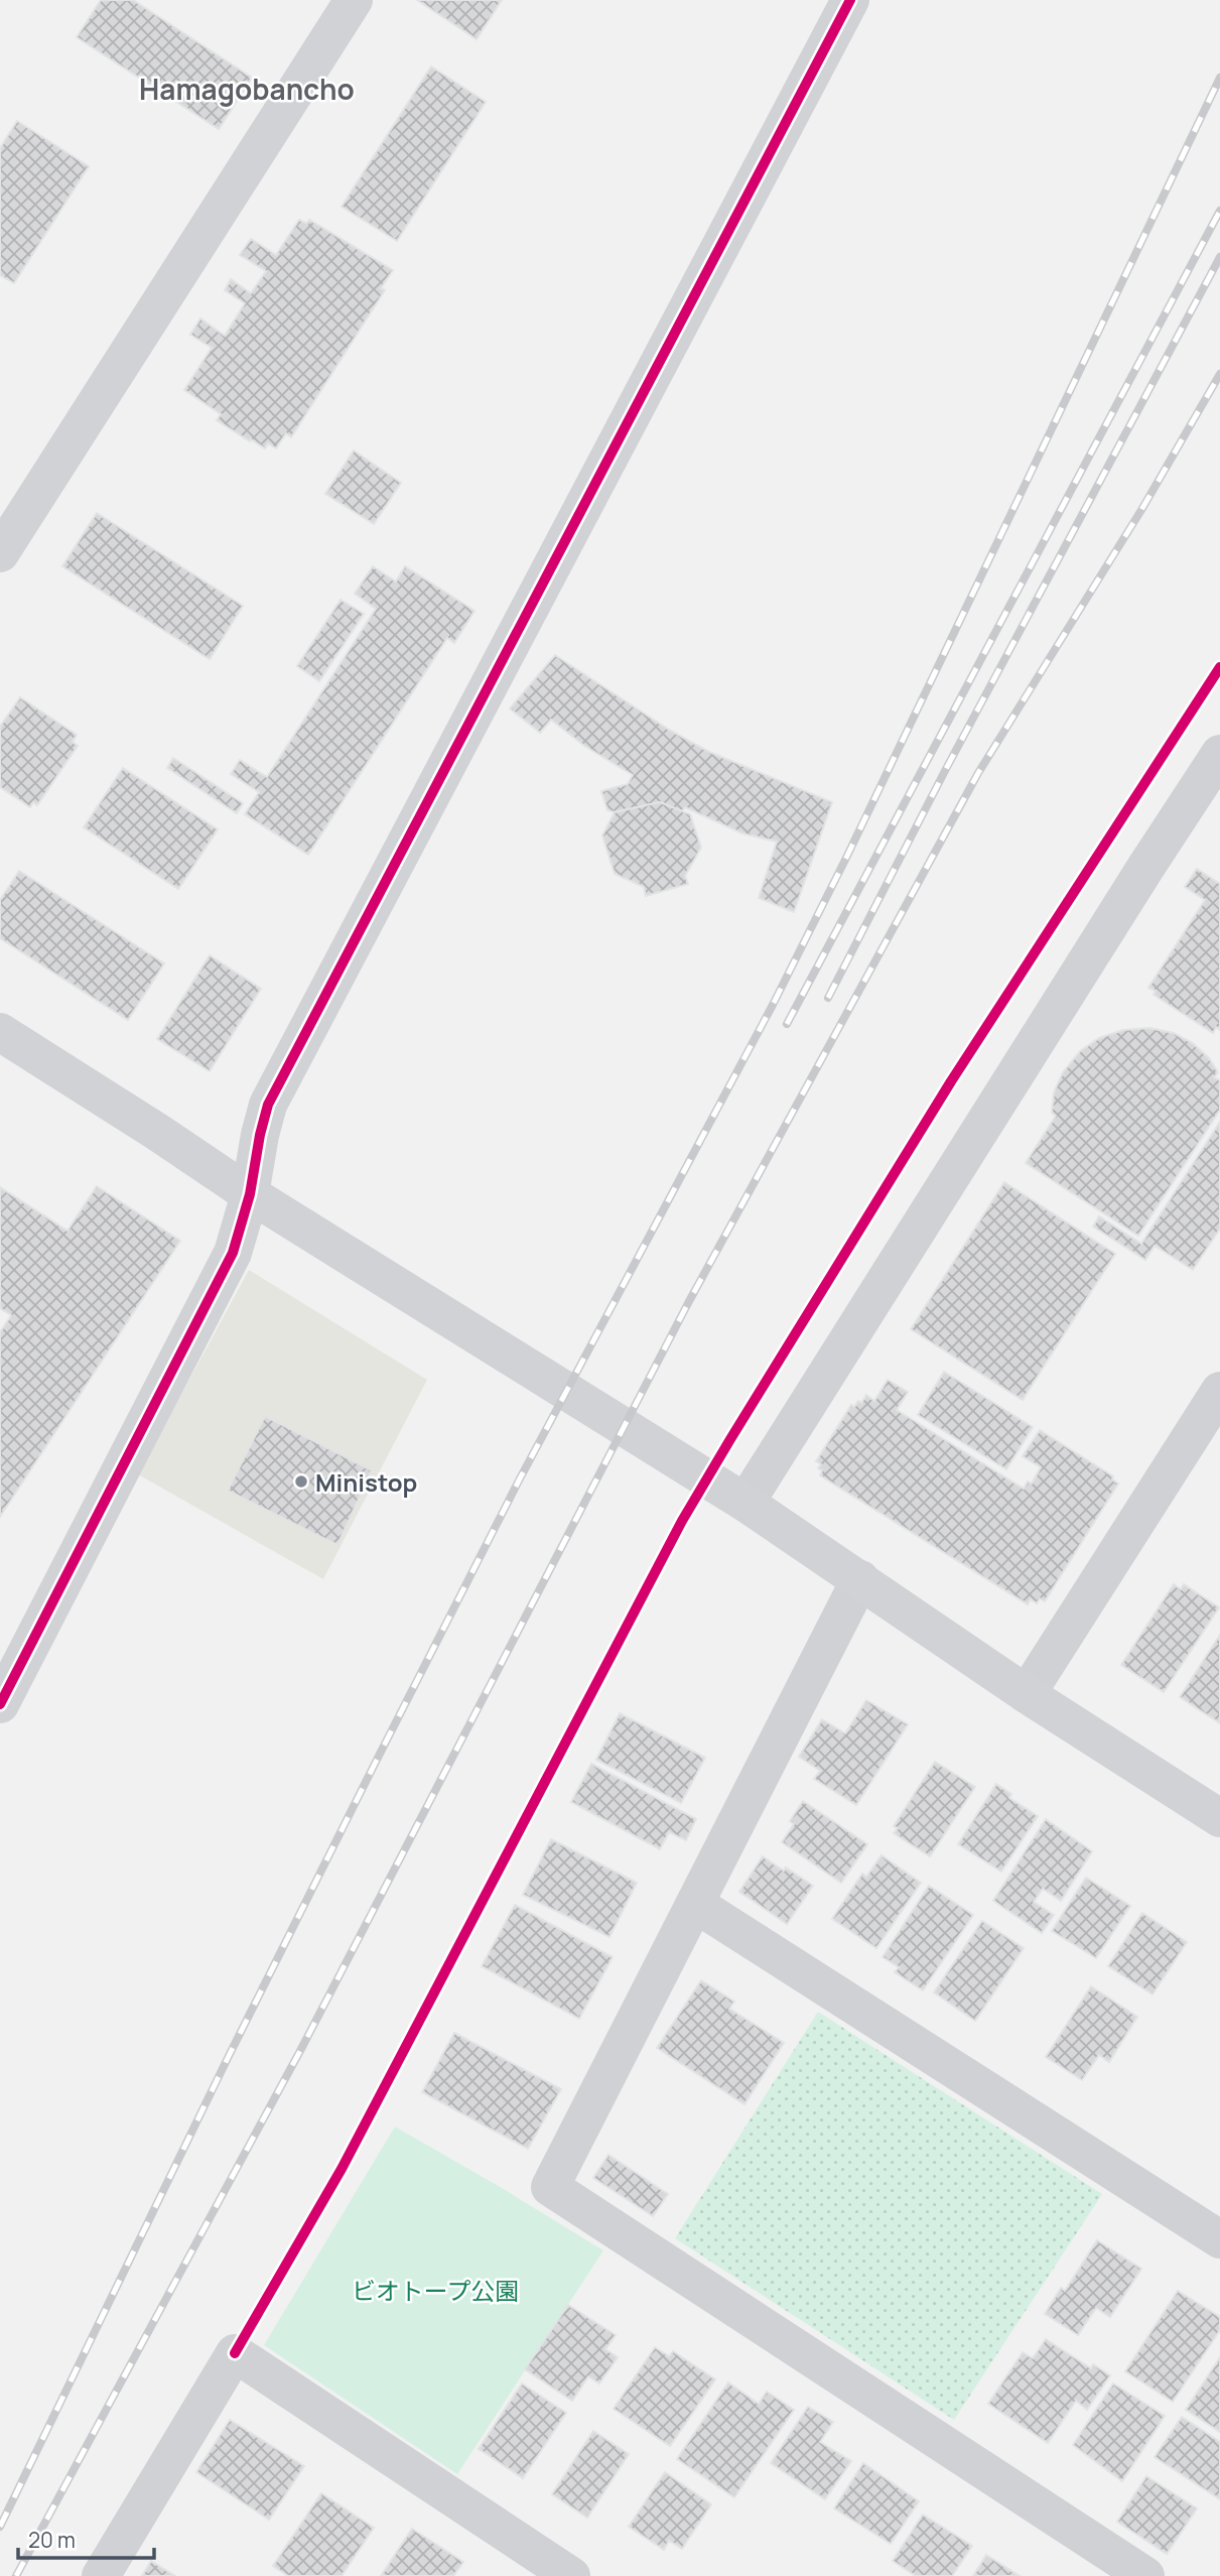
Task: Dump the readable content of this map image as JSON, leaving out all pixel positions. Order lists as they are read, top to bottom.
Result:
{
  "districts": ["Hamagobancho"],
  "parks": ["ビオトープ公園"],
  "places": ["Ministop"],
  "scale_bar": "20 m"
}
